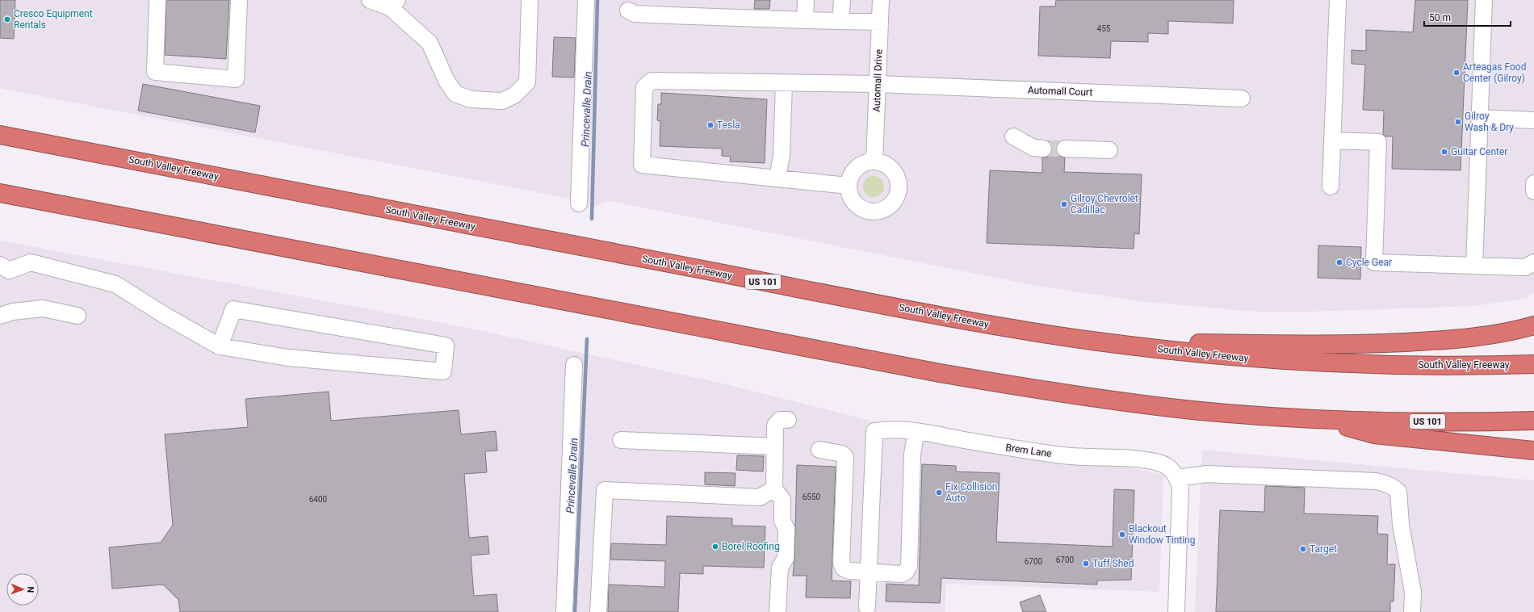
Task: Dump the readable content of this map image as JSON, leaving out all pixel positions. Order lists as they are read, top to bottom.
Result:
{
  "streets": {
    "highway": ["South Valley Freeway", "US 101"],
    "street": ["Automall Drive", "Automall Court", "Brem Lane"]
  },
  "crossings": [
    ["Automall Drive", "Automall Court"]
  ],
  "water": ["Princevalle Drain"],
  "places": [
    "Cresco Equipment Rentals",
    "Arteagas Food Center (Gilroy)",
    "Gilroy Wash & Dry",
    "Tesla",
    "Guitar Center",
    "Gilroy Chevrolet Cadillac",
    "Cycle Gear",
    "Fix Collision Auto",
    "Blackout Window Tinting",
    "Borel Roofing",
    "Target",
    "Tuff Shed"
  ],
  "house_numbers": [
    "455",
    "6550",
    "6400",
    "6700",
    "6700"
  ],
  "scale_bar": "50 m",
  "north": "right"
}
